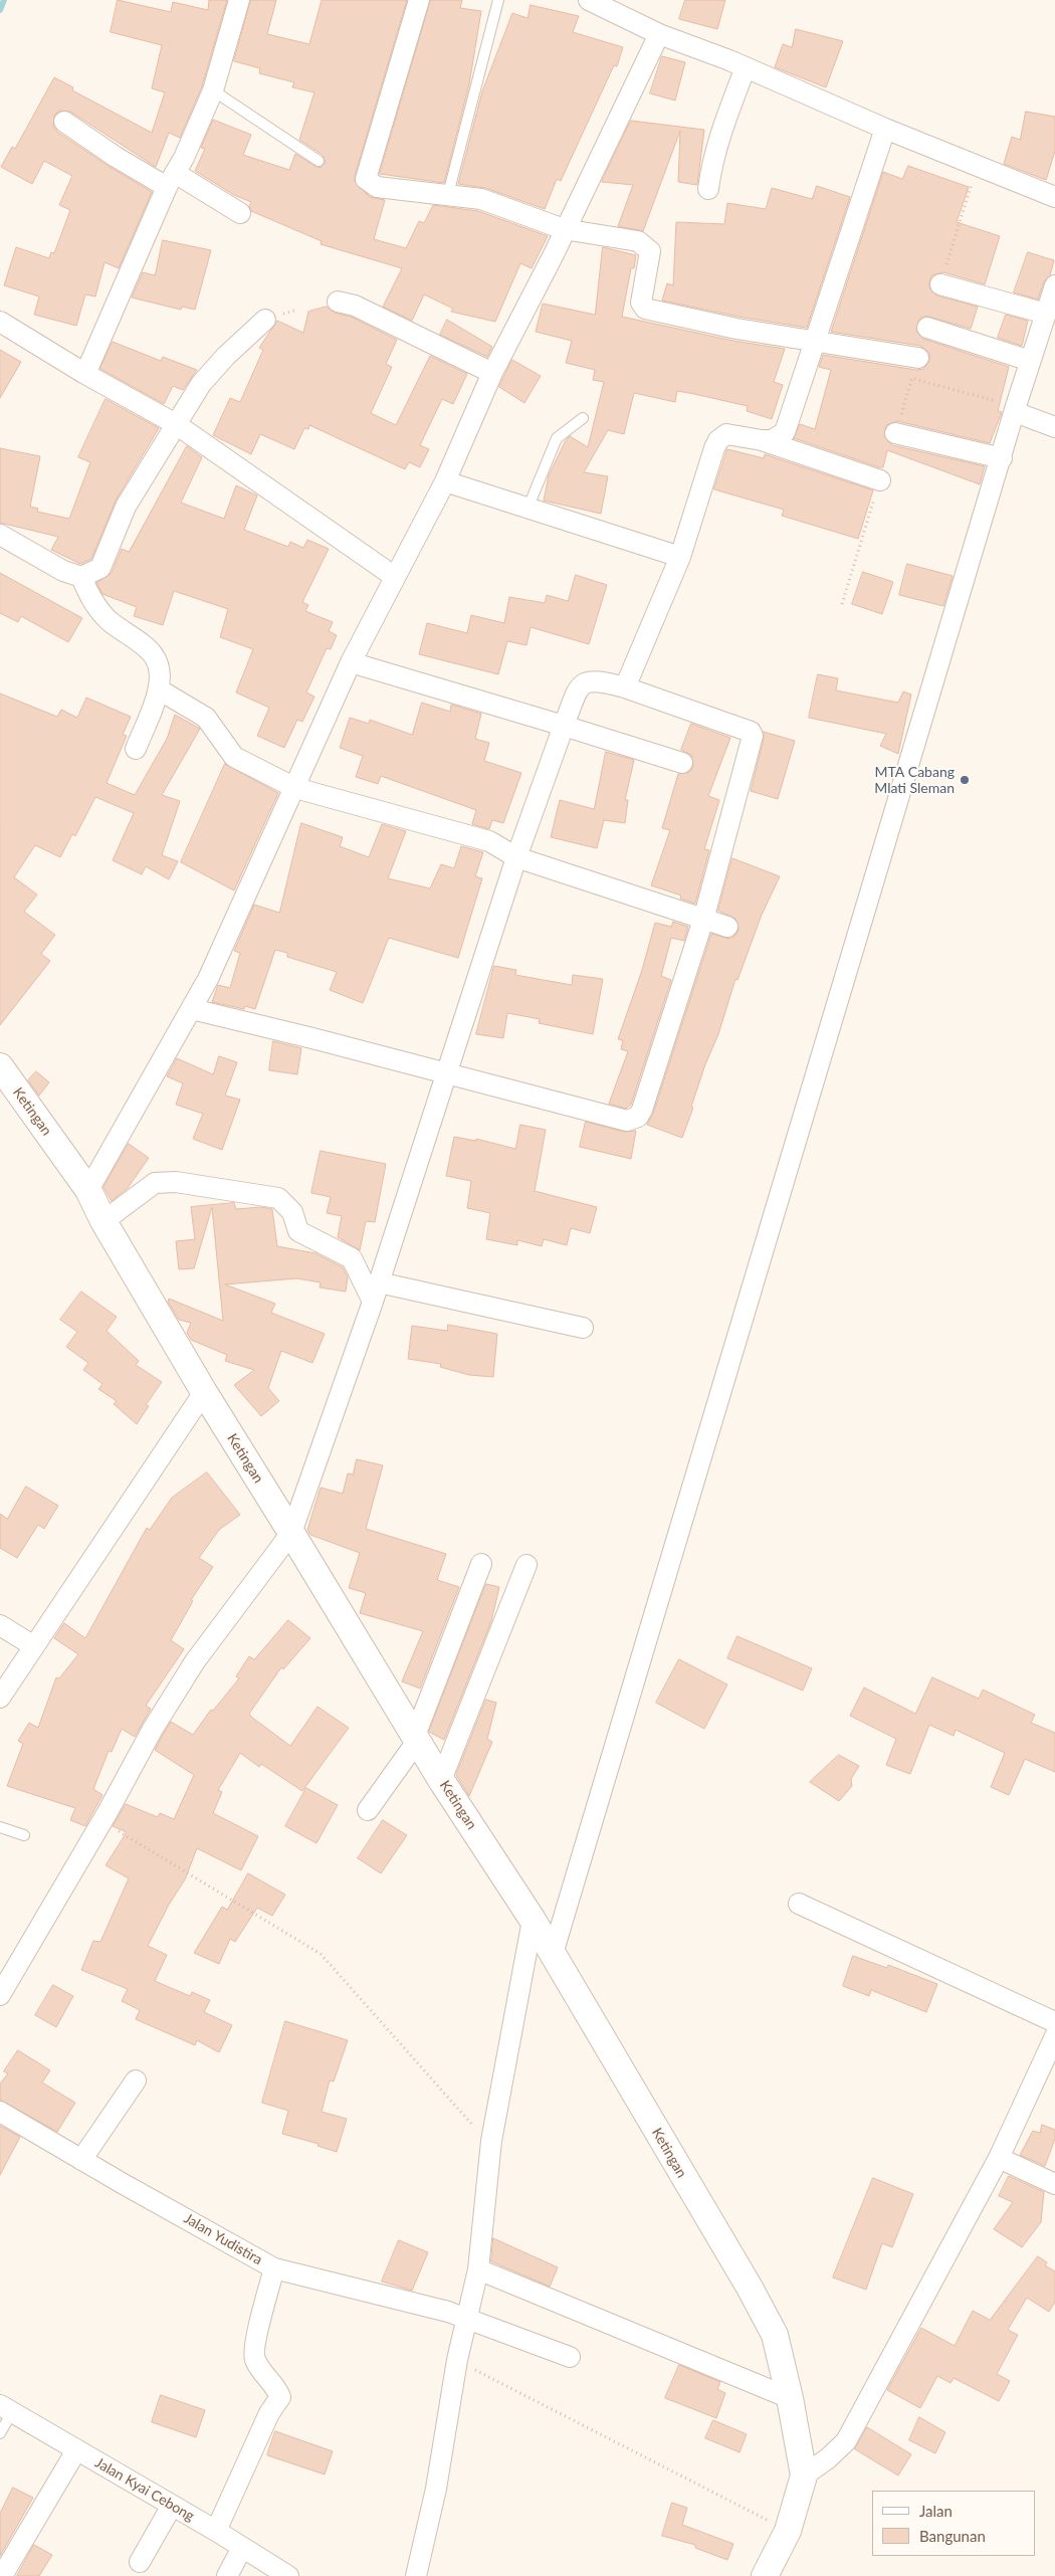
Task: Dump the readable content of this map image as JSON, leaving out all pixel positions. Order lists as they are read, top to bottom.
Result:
{
  "streets": {
    "street": ["Ketingan", "Jalan Yudistira", "Jalan Kyai Cebong"]
  },
  "crossings": [
    ["Jalan Yudistira", "Jalan Kyai Cebong"]
  ],
  "places": ["MTA Cabang Mlati Sleman"],
  "legend": ["Jalan", "Bangunan"]
}
